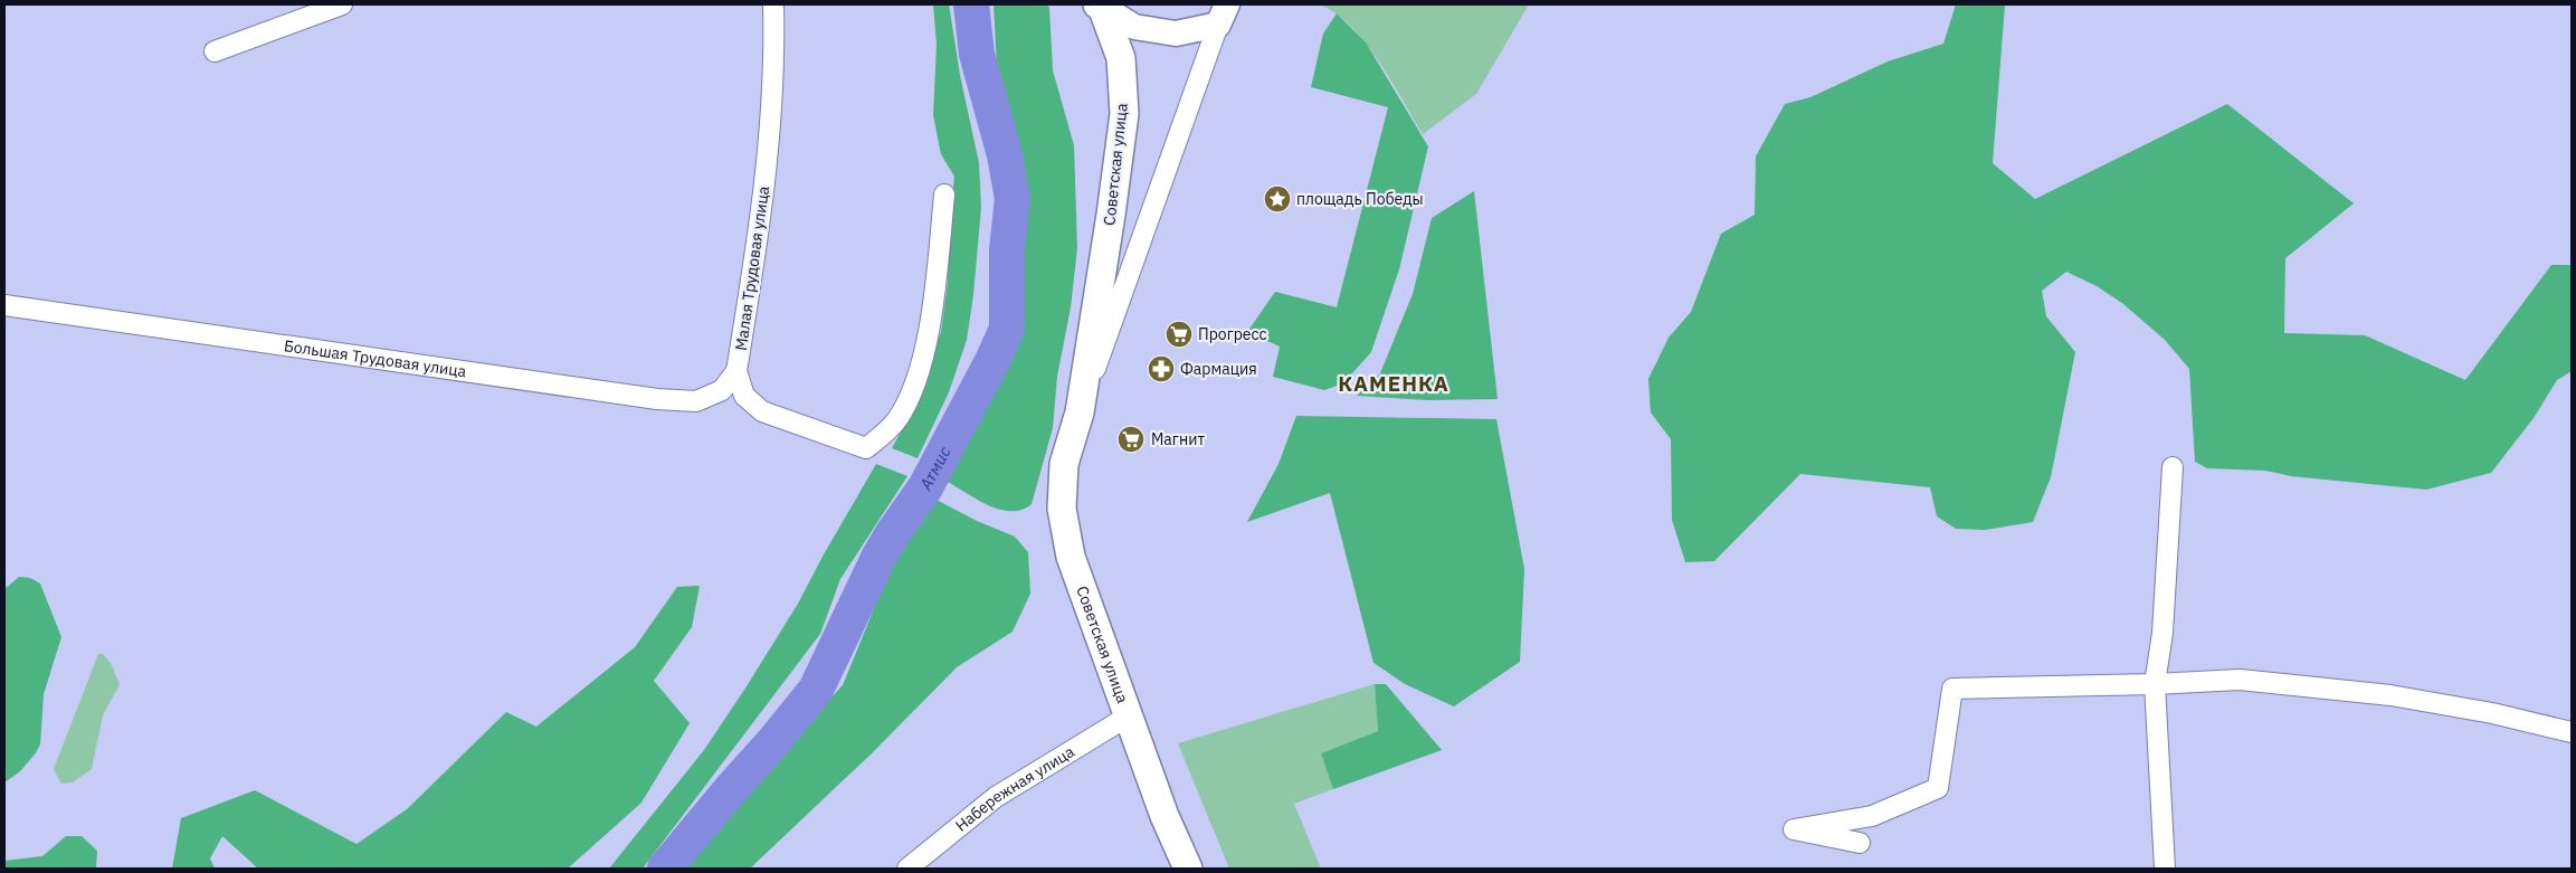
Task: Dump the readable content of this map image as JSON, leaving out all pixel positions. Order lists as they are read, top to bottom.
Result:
{
  "streets": {
    "main road": ["Советская улица"],
    "street": ["Малая Трудовая улица", "Большая Трудовая улица", "Набережная улица"]
  },
  "crossings": [
    ["Советская улица", "Набережная улица"],
    ["Малая Трудовая улица", "Большая Трудовая улица"]
  ],
  "districts": ["КАМЕНКА"],
  "water": ["Атмис"],
  "places": {
    "place": ["площадь Победы"],
    "supermarket": ["Прогресс", "Магнит"],
    "pharmacy": ["Фармация"]
  }
}
